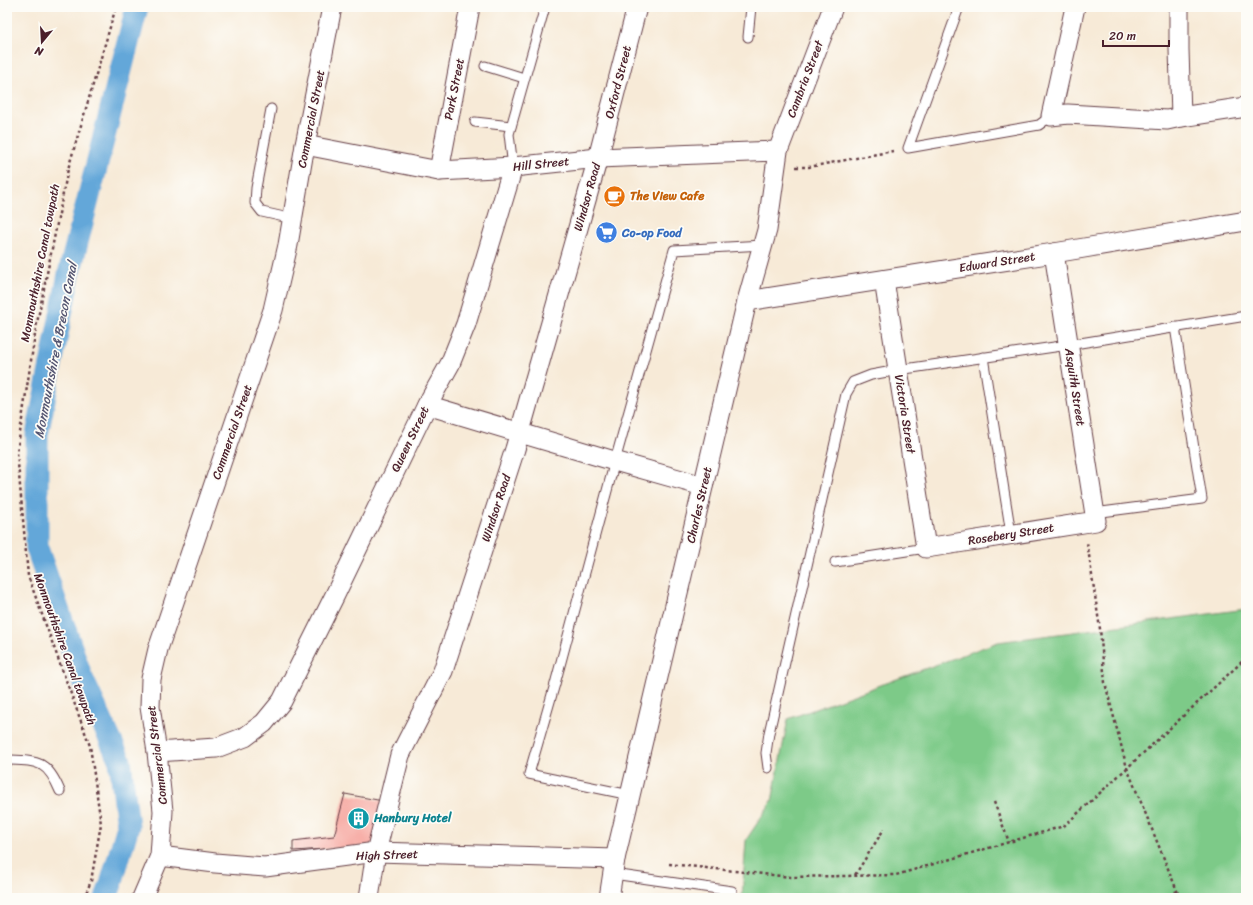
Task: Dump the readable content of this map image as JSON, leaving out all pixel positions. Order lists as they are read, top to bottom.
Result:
{
  "streets": {
    "street": [
      "Cambria Street",
      "Oxford Street",
      "Park Street",
      "Commercial Street",
      "Hill Street",
      "Windsor Road",
      "Edward Street",
      "Asquith Street",
      "Victoria Street",
      "Queen Street",
      "Charles Street",
      "Rosebery Street",
      "High Street"
    ],
    "path": ["Monmouthshire Canal towpath"]
  },
  "crossings": [
    ["Cambria Street", "Hill Street"],
    ["Cambria Street", "Charles Street"],
    ["Oxford Street", "Hill Street"],
    ["Oxford Street", "Windsor Road"],
    ["Park Street", "Hill Street"],
    ["Commercial Street", "Hill Street"],
    ["Commercial Street", "Queen Street"],
    ["Commercial Street", "High Street"],
    ["Hill Street", "Windsor Road"],
    ["Hill Street", "Queen Street"],
    ["Hill Street", "Charles Street"],
    ["Windsor Road", "High Street"],
    ["Edward Street", "Asquith Street"],
    ["Edward Street", "Victoria Street"],
    ["Edward Street", "Charles Street"],
    ["Asquith Street", "Rosebery Street"],
    ["Victoria Street", "Rosebery Street"],
    ["Charles Street", "High Street"]
  ],
  "water": ["Monmouthshire & Brecon Canal"],
  "places": {
    "cafe": ["The View Cafe"],
    "supermarket": ["Co-op Food"],
    "building": ["Hanbury Hotel"]
  },
  "scale_bar": "20 m",
  "north": "bottom"
}
